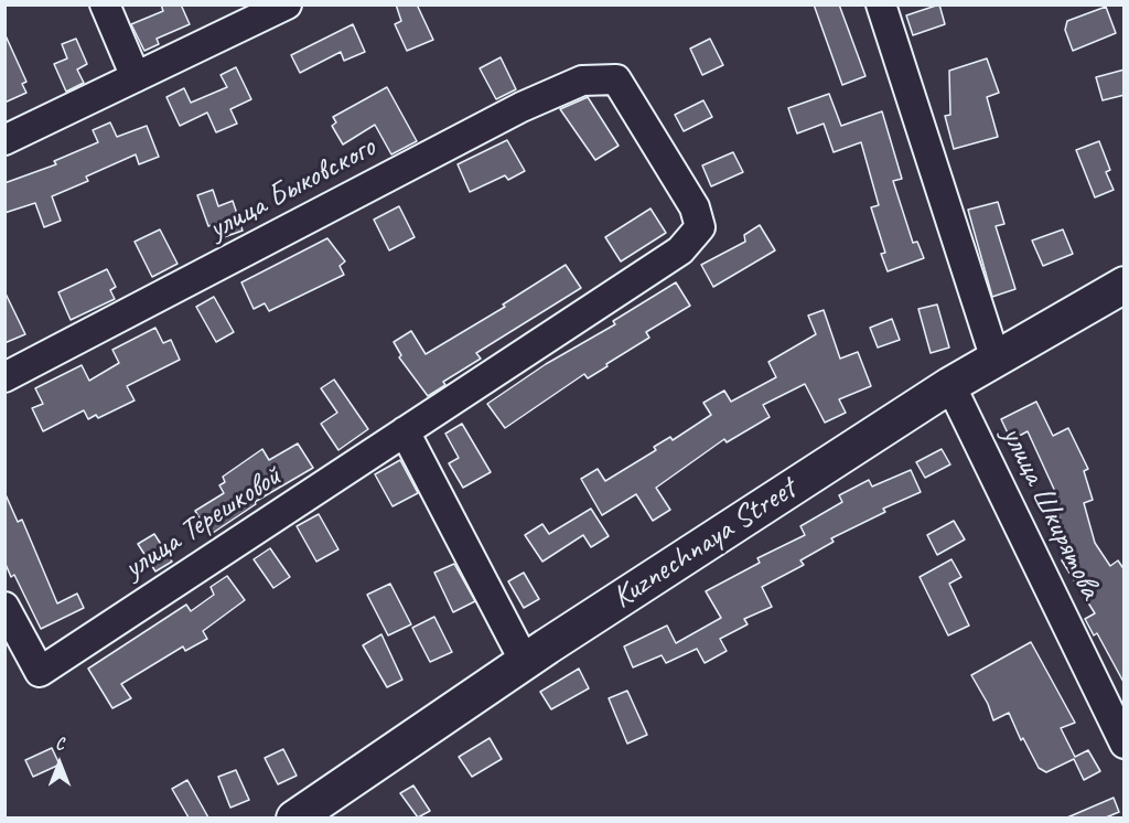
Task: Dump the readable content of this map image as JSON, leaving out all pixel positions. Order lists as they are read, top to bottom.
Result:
{
  "streets": {
    "main road": ["Kuznechnaya Street"],
    "street": ["улица Быковского", "улица Шкирятова", "улица Терешковой"]
  },
  "crossings": [
    ["улица Быковского", "улица Терешковой"],
    ["улица Шкирятова", "Kuznechnaya Street"]
  ],
  "north": "top"
}
